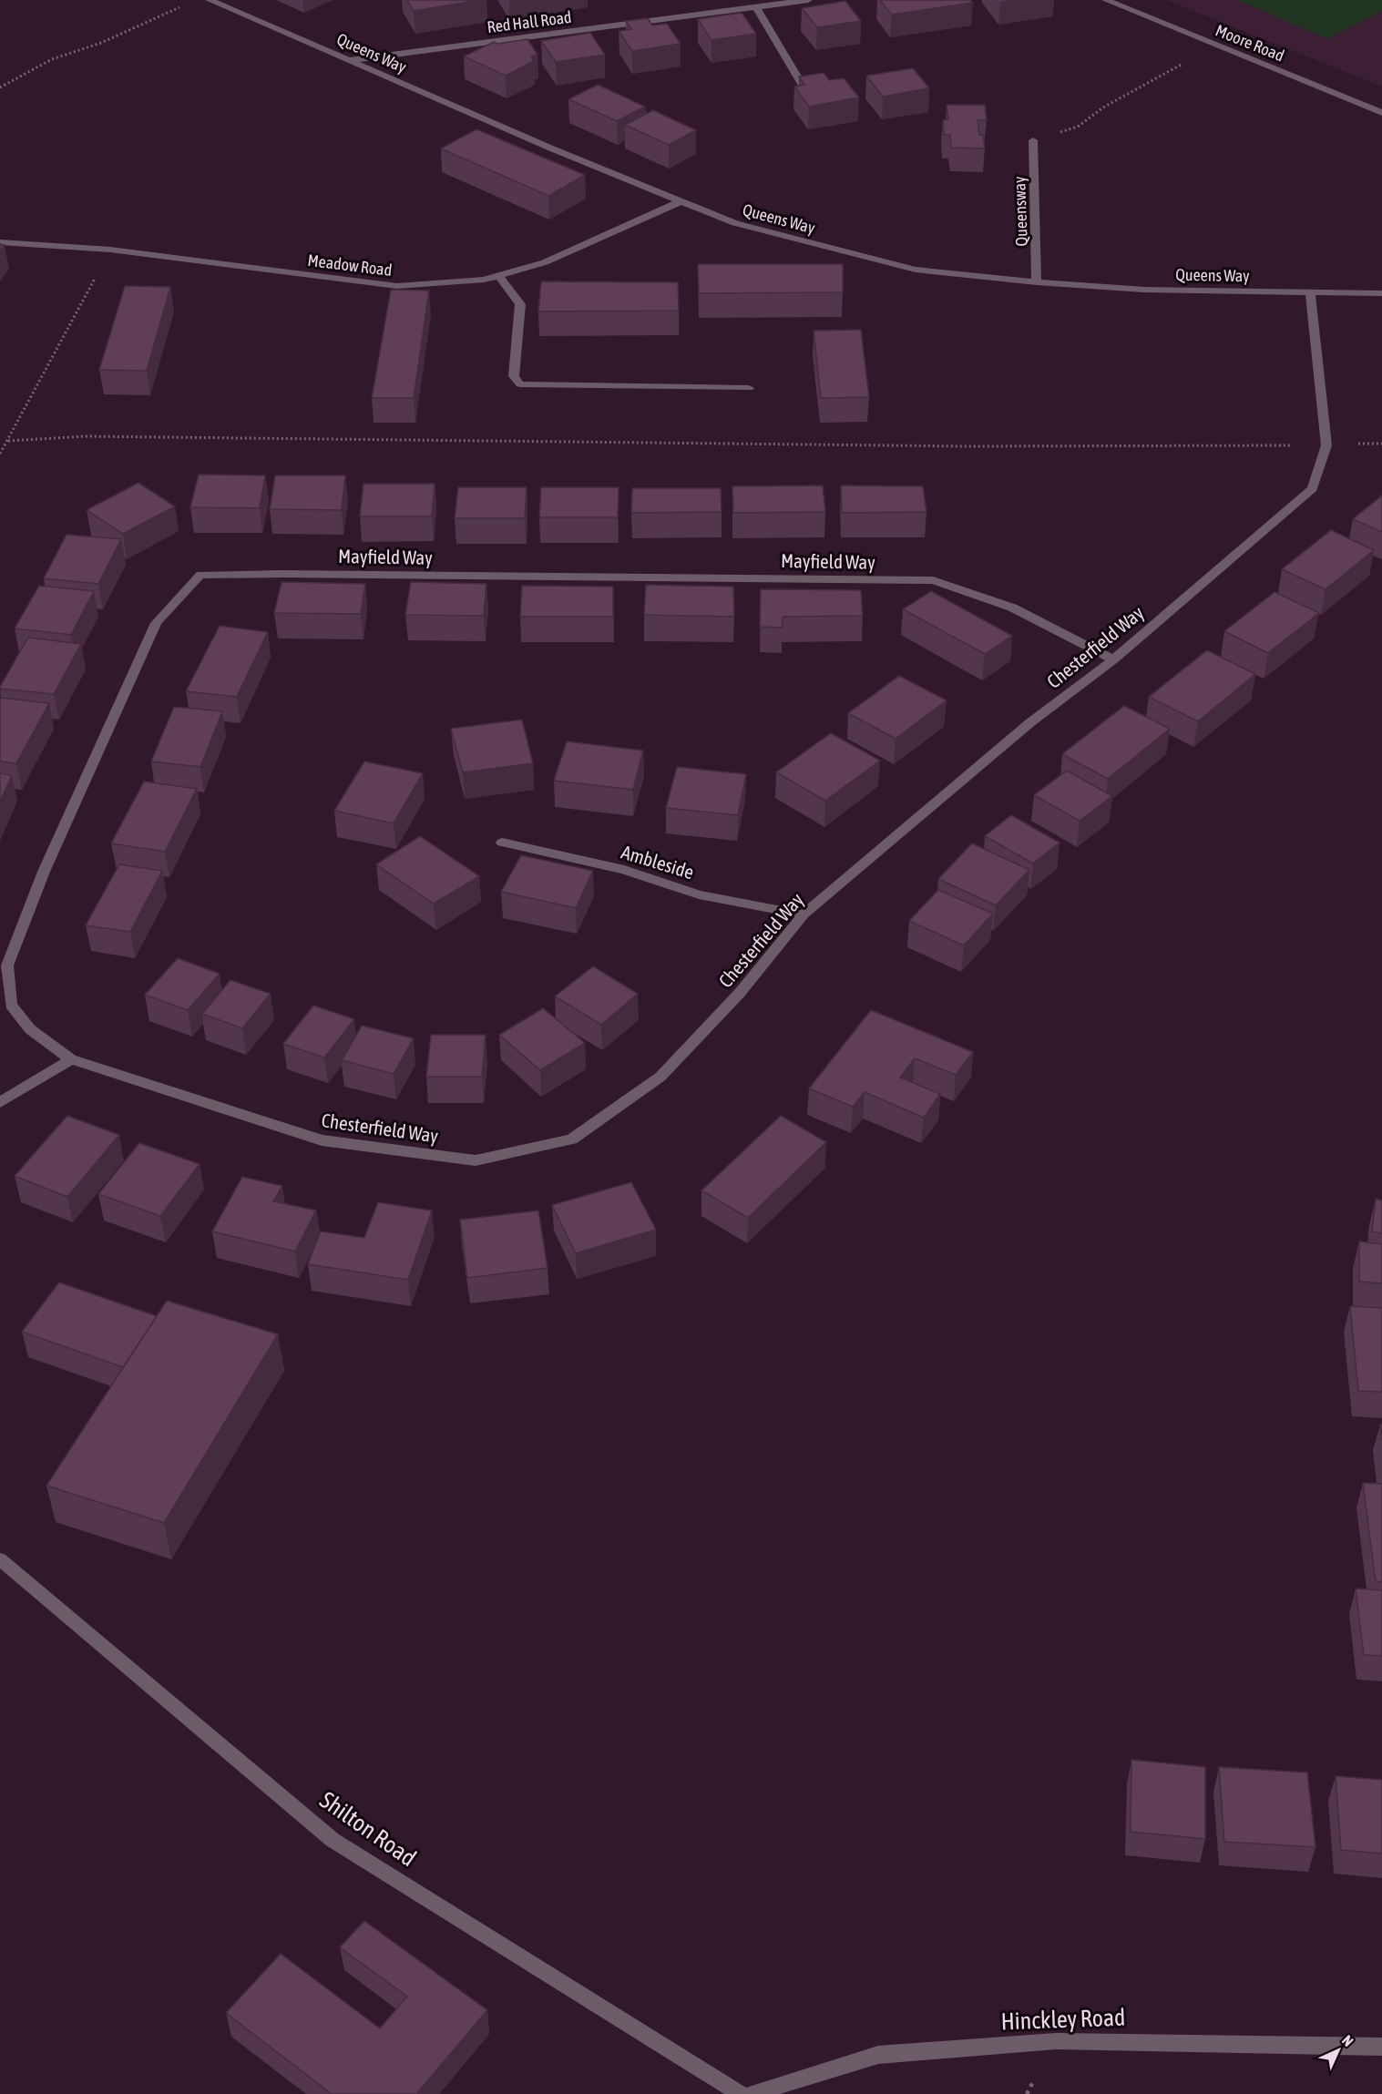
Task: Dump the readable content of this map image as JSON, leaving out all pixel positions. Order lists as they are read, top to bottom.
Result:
{
  "streets": {
    "street": [
      "Red Hall Road",
      "Moore Road",
      "Queens Way",
      "Queensway",
      "Meadow Road",
      "Mayfield Way",
      "Chesterfield Way",
      "Ambleside",
      "Shilton Road",
      "Hinckley Road"
    ]
  },
  "crossings": [
    ["Red Hall Road", "Queens Way"],
    ["Queens Way", "Queensway"],
    ["Queens Way", "Meadow Road"],
    ["Queens Way", "Chesterfield Way"],
    ["Mayfield Way", "Chesterfield Way"],
    ["Chesterfield Way", "Ambleside"]
  ],
  "north": "top right"
}
